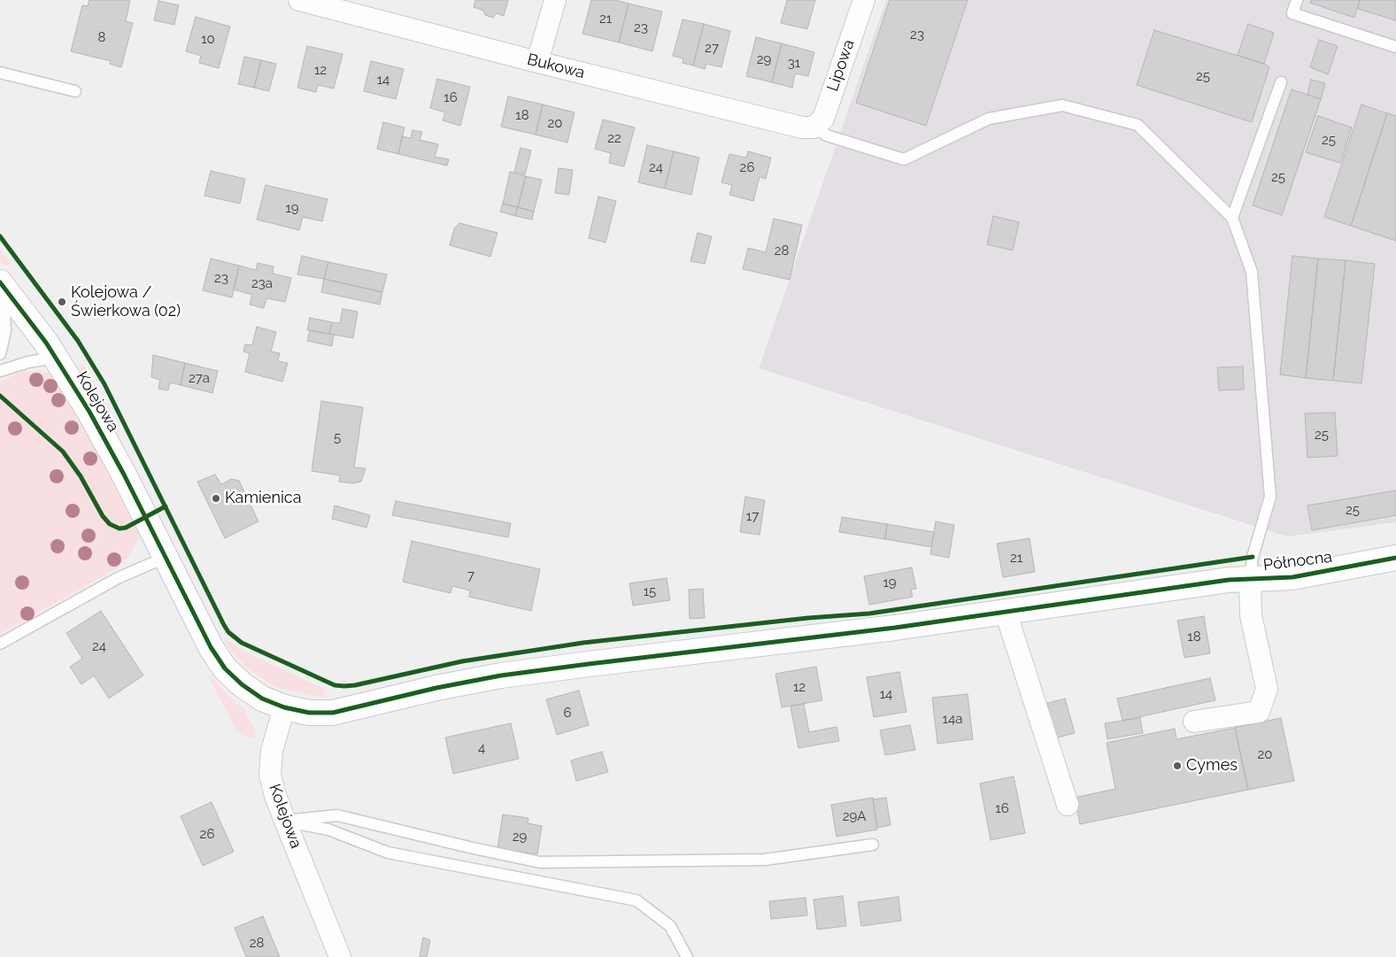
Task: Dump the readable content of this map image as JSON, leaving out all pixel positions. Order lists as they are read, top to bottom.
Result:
{
  "streets": {
    "street": [
      "Lipowa",
      "Bukowa",
      "Kolejowa",
      "Północna"
    ]
  },
  "crossings": [
    ["Lipowa", "Bukowa"],
    ["Kolejowa", "Północna"]
  ],
  "places": ["Kolejowa / Świerkowa (02)", "Kamienica", "Cymes"],
  "house_numbers": [
    "21",
    "23",
    "23",
    "8",
    "10",
    "27",
    "29",
    "31",
    "12",
    "25",
    "14",
    "16",
    "18",
    "20",
    "22",
    "25",
    "24",
    "26",
    "25",
    "19",
    "28",
    "23",
    "23a",
    "27a",
    "25",
    "5",
    "25",
    "17",
    "21",
    "7",
    "19",
    "15",
    "18",
    "24",
    "12",
    "14",
    "6",
    "14a",
    "4",
    "20",
    "16",
    "29A",
    "26",
    "29",
    "28"
  ]
}
